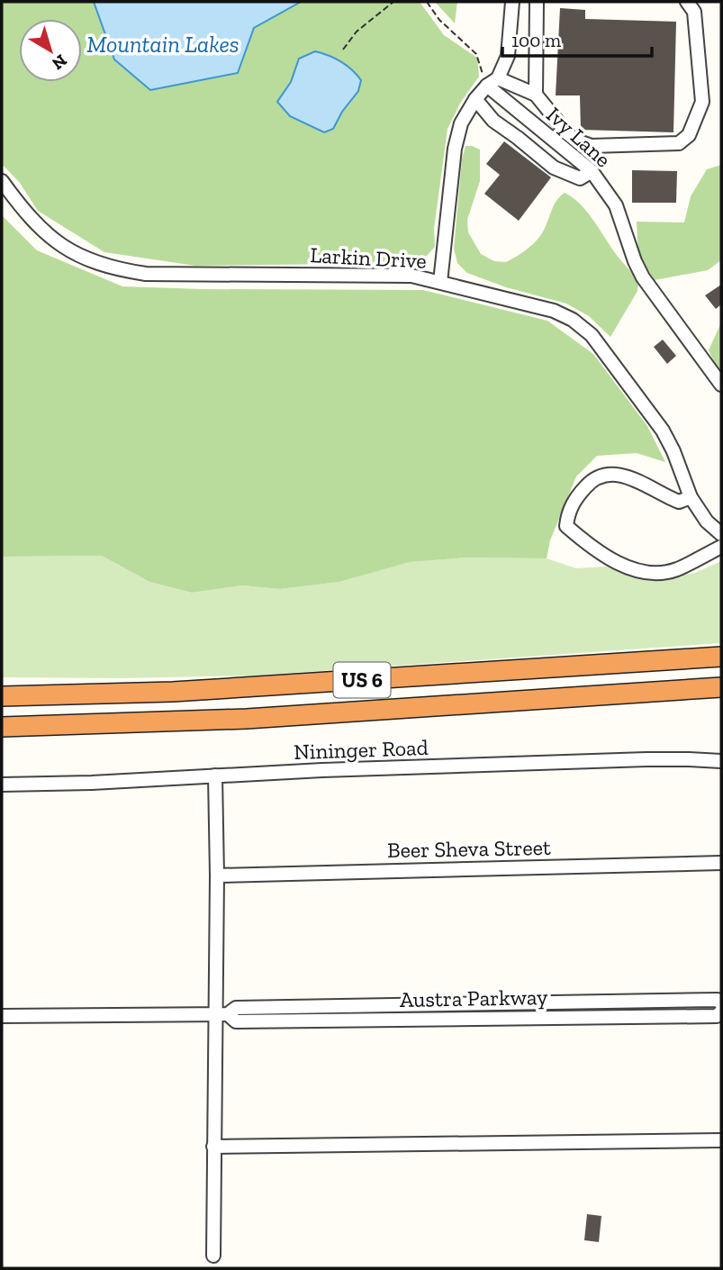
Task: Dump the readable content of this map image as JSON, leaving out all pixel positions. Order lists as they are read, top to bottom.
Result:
{
  "streets": {
    "highway": ["US 6"],
    "street": [
      "Ivy Lane",
      "Larkin Drive",
      "Nininger Road",
      "Beer Sheva Street",
      "Austra Parkway"
    ]
  },
  "water": ["Mountain Lakes"],
  "scale_bar": "100 m",
  "north": "bottom right"
}
